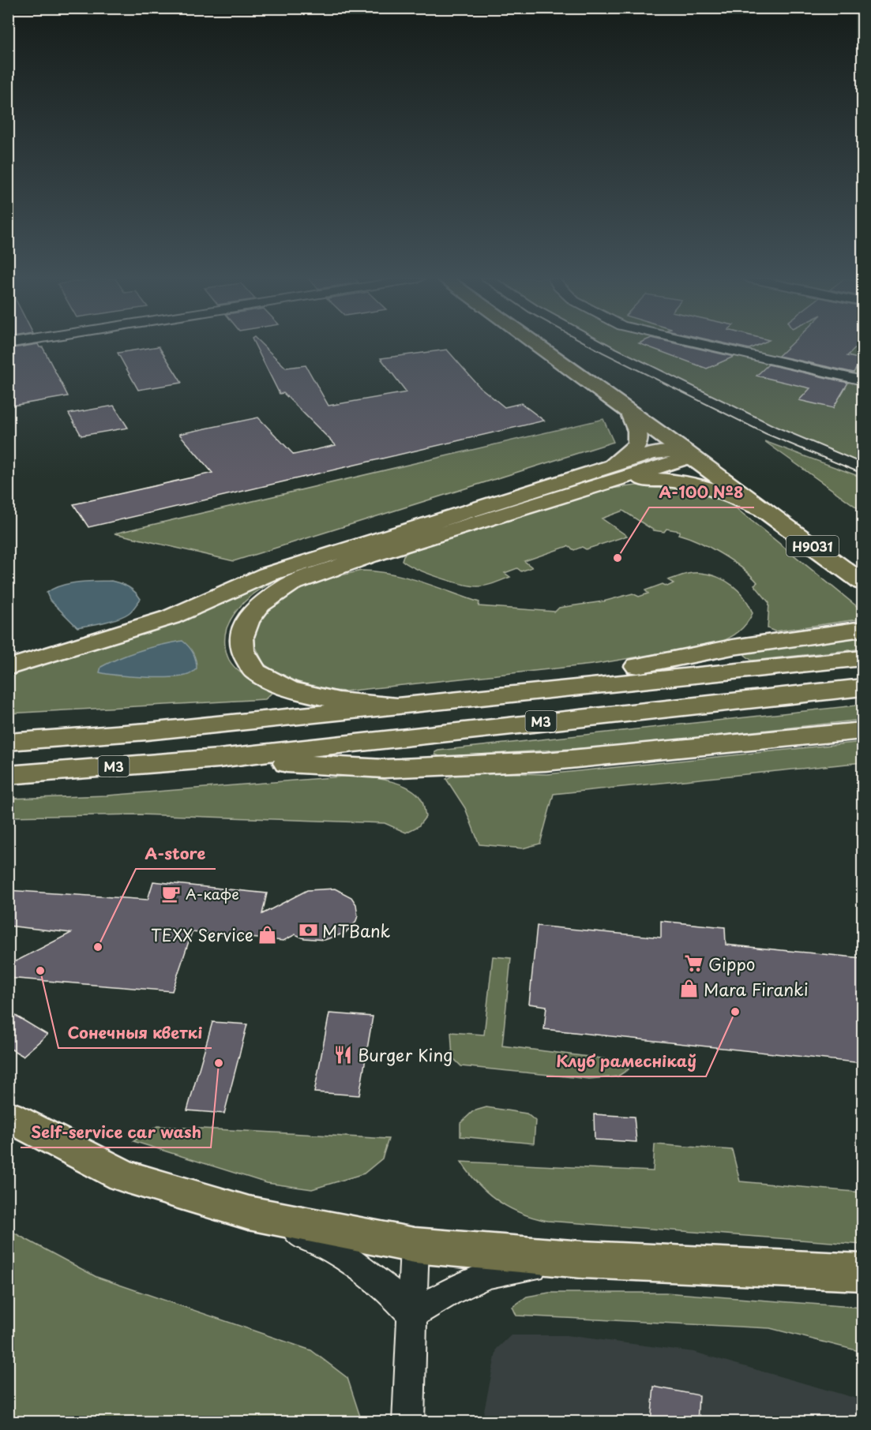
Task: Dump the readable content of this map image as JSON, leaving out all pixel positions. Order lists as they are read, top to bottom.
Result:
{
  "streets": {
    "main road": ["Н9031", "М3"]
  },
  "places": {
    "other": [
      "A-100 №8",
      "A-store",
      "Сонечныя кветкі",
      "Клуб рамеснікаў",
      "Self-service car wash"
    ],
    "cafe": ["А-кафе"],
    "bank": ["MTBank"],
    "shop": ["TEXX Service", "Mara Firanki"],
    "supermarket": ["Gippo"],
    "restaurant": ["Burger King"]
  }
}
